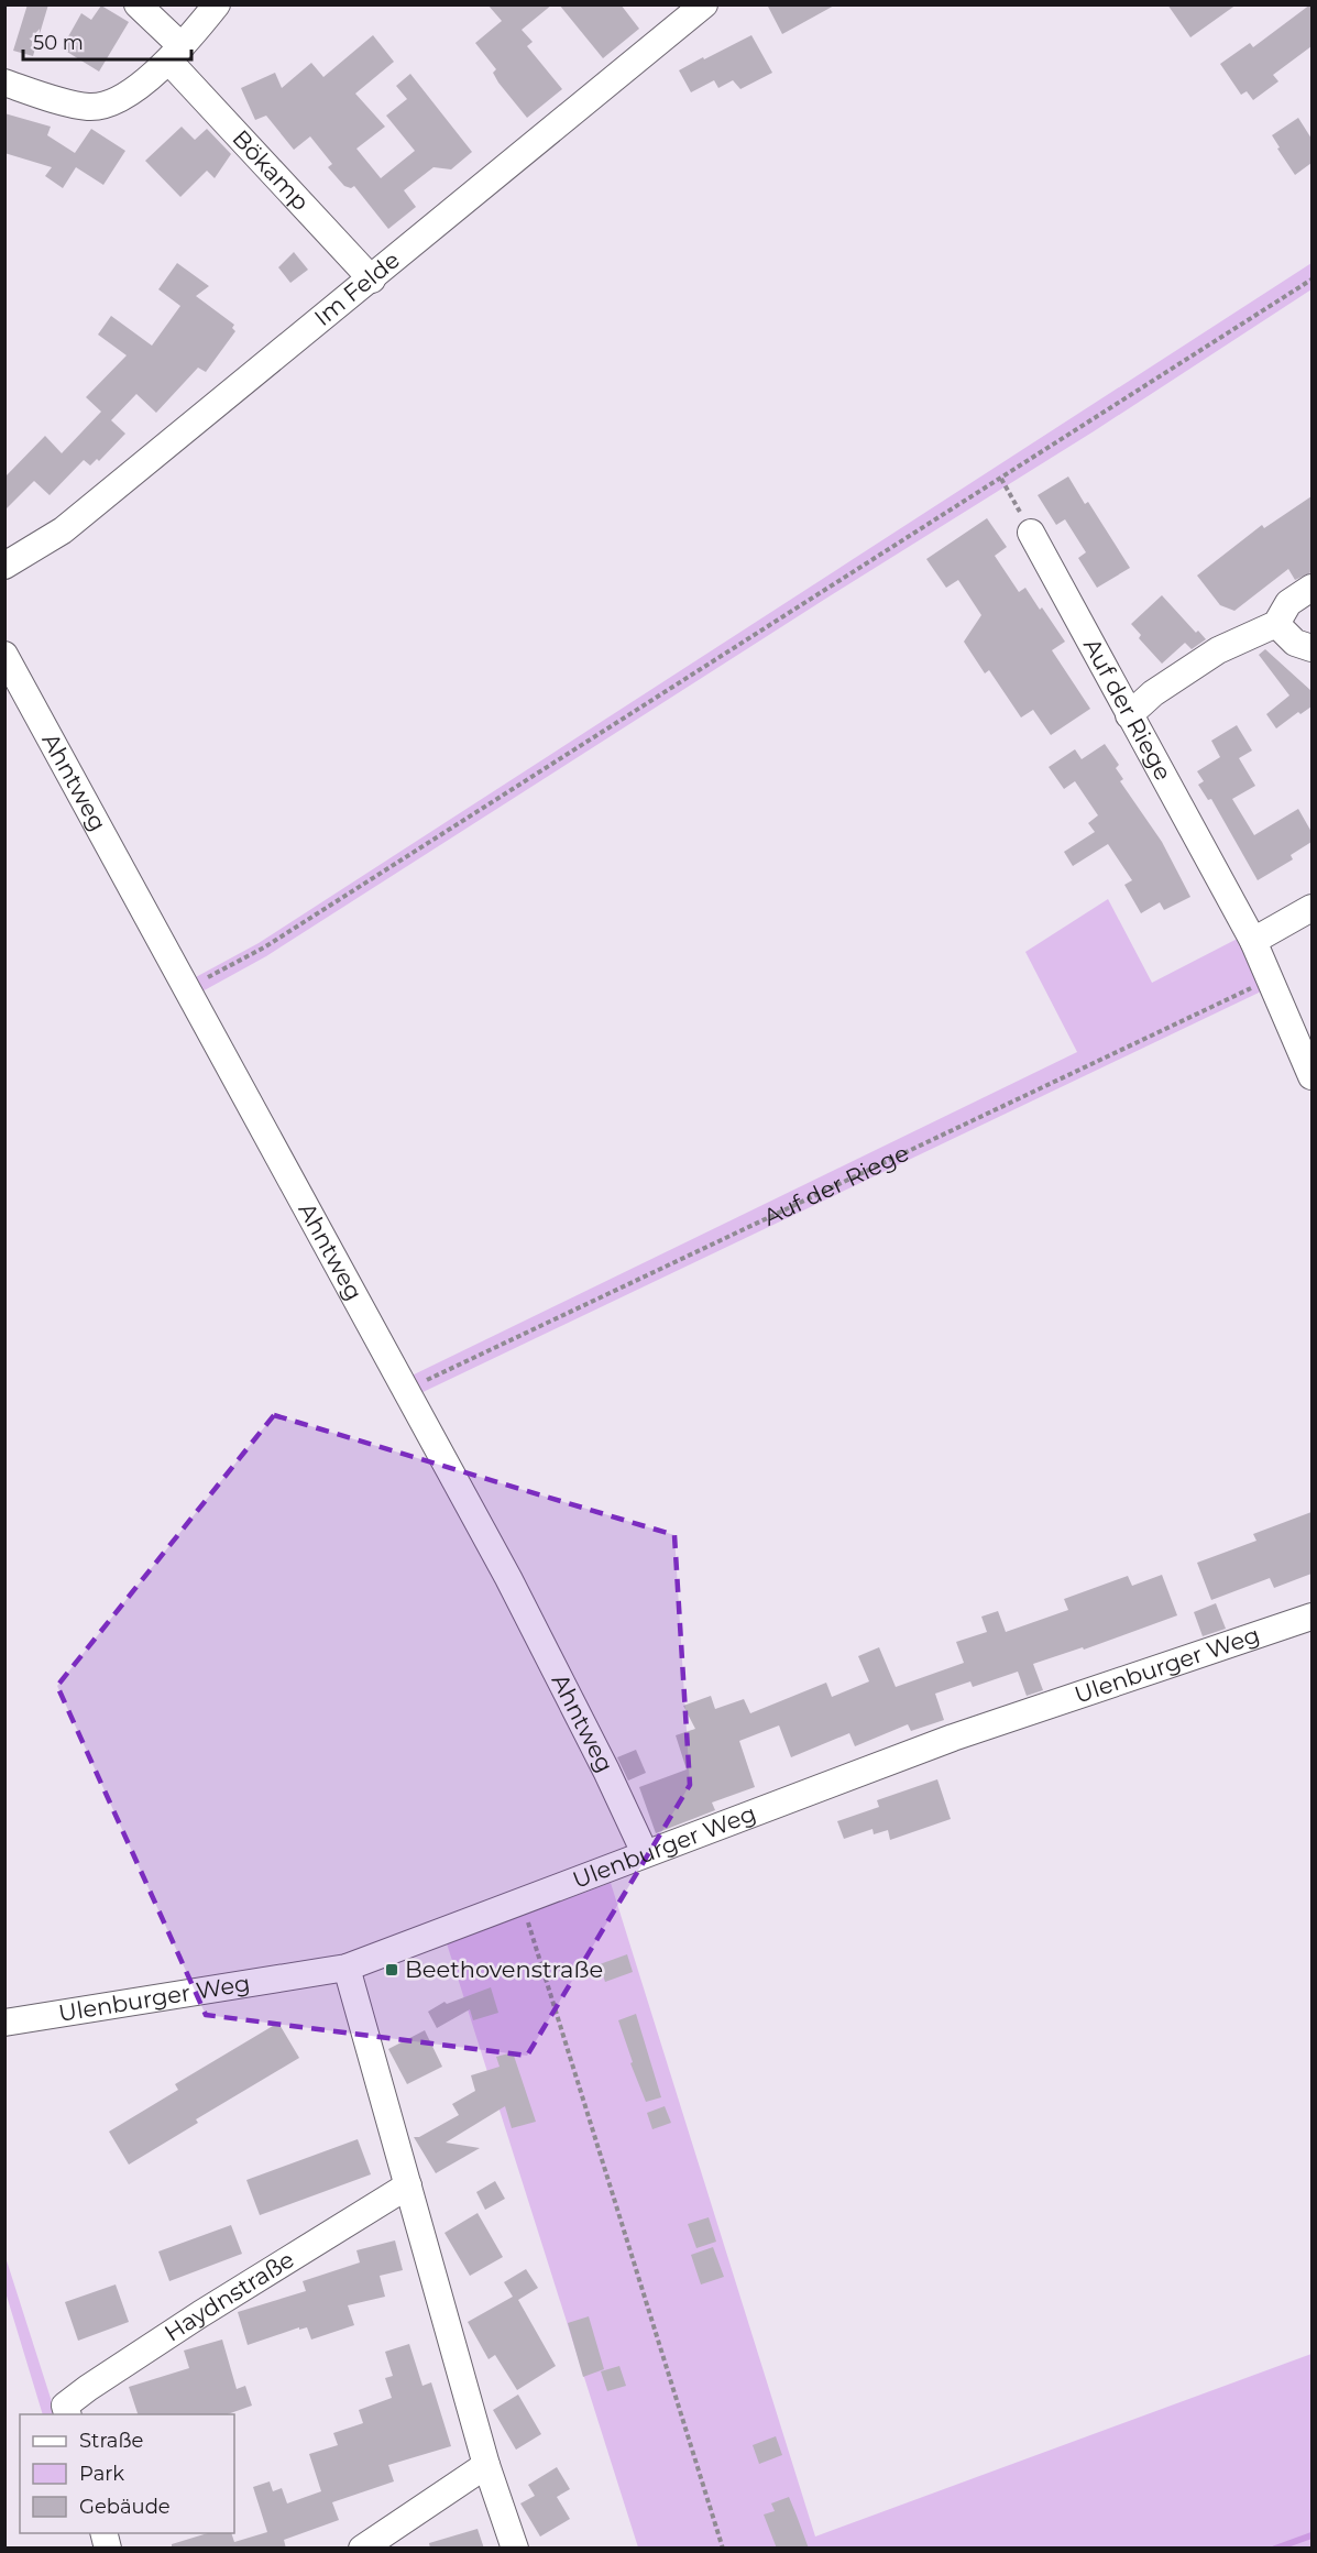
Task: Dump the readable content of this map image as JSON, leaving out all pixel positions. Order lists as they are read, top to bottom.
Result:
{
  "streets": {
    "street": [
      "Bökamp",
      "Im Felde",
      "Auf der Riege",
      "Ahntweg",
      "Ulenburger Weg",
      "Haydnstraße"
    ]
  },
  "crossings": [
    ["Bökamp", "Im Felde"],
    ["Auf der Riege", "Ahntweg"],
    ["Ahntweg", "Ulenburger Weg"]
  ],
  "places": {
    "transit": ["Beethovenstraße"]
  },
  "legend": ["Straße", "Park", "Gebäude"],
  "scale_bar": "50 m"
}
